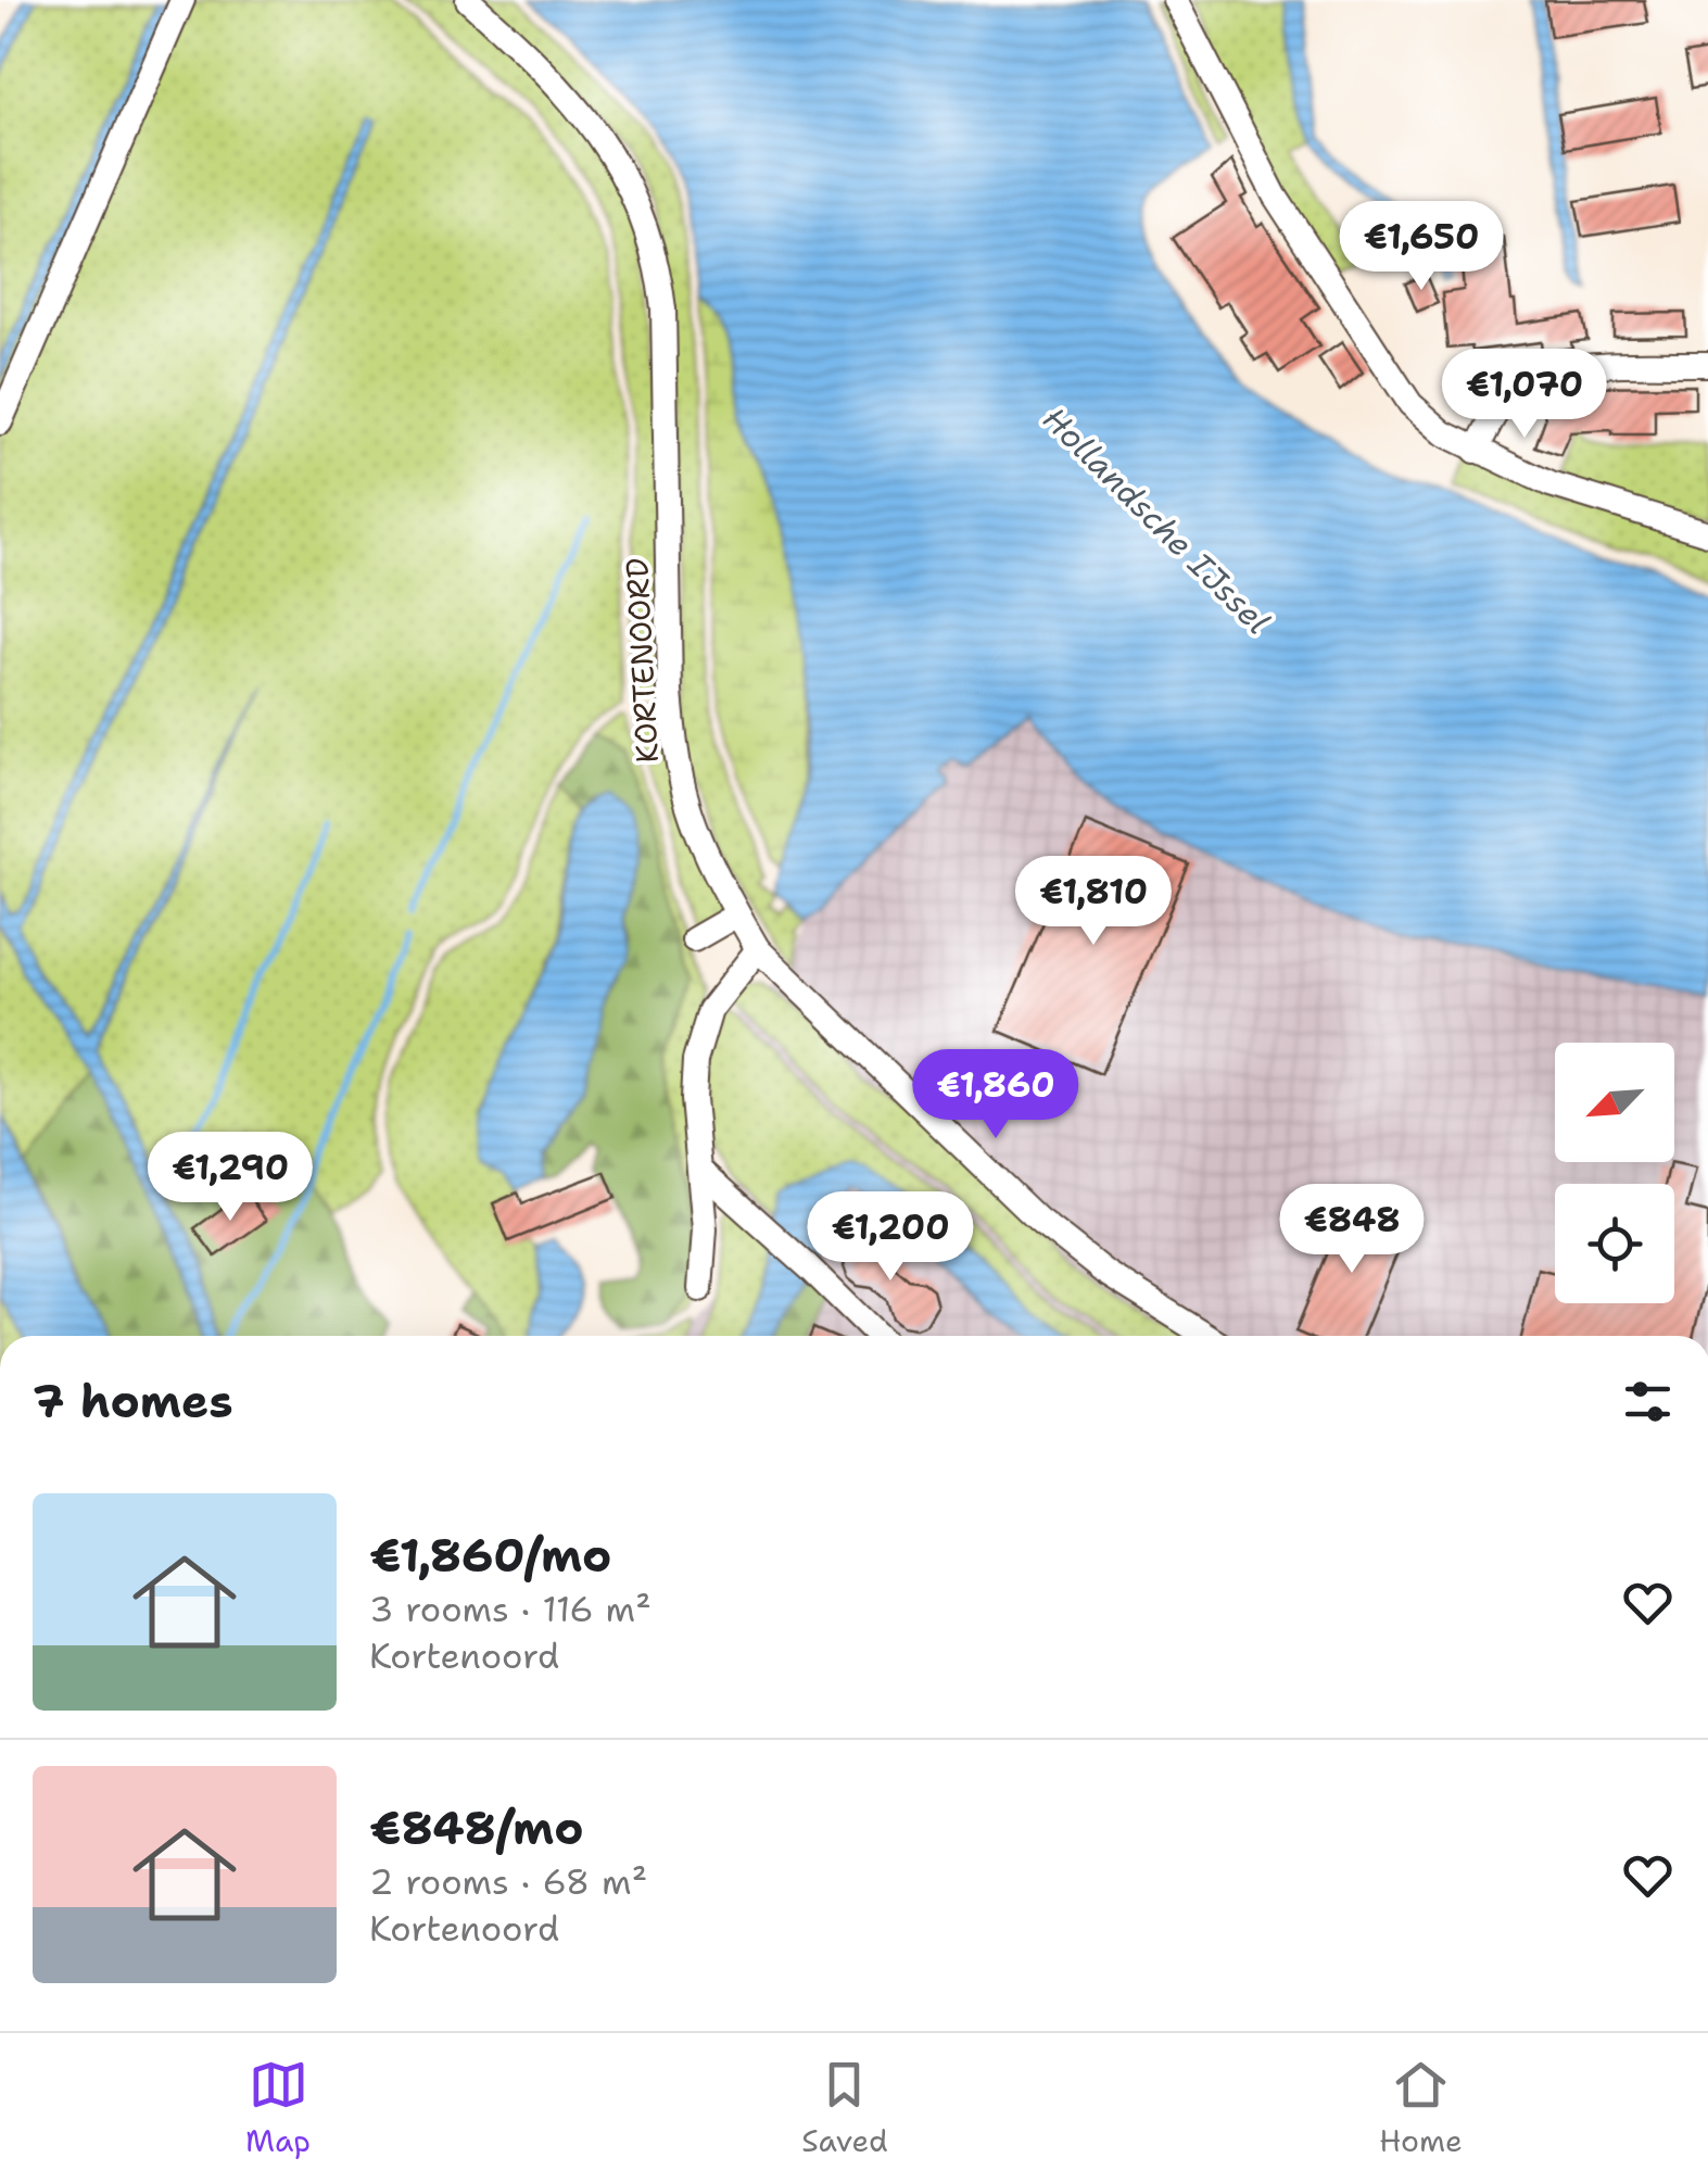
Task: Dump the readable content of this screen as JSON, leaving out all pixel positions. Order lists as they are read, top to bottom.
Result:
{
  "streets": {
    "street": ["KORTENOORD"]
  },
  "water": ["Hollandsche IJssel"],
  "north": "bottom left",
  "page": {
    "price": [
      "€1,650",
      "€1,070",
      "€1,810",
      "€1,860",
      "€1,290",
      "€848",
      "€1,200"
    ],
    "heading": "7 homes",
    "list": [
      {
        "name": "€1,860/mo",
        "note": "3 rooms · 116 m² · Kortenoord"
      },
      {
        "name": "€848/mo",
        "note": "2 rooms · 68 m² · Kortenoord"
      }
    ],
    "tabs": ["Map", "Saved", "Home"]
  }
}
